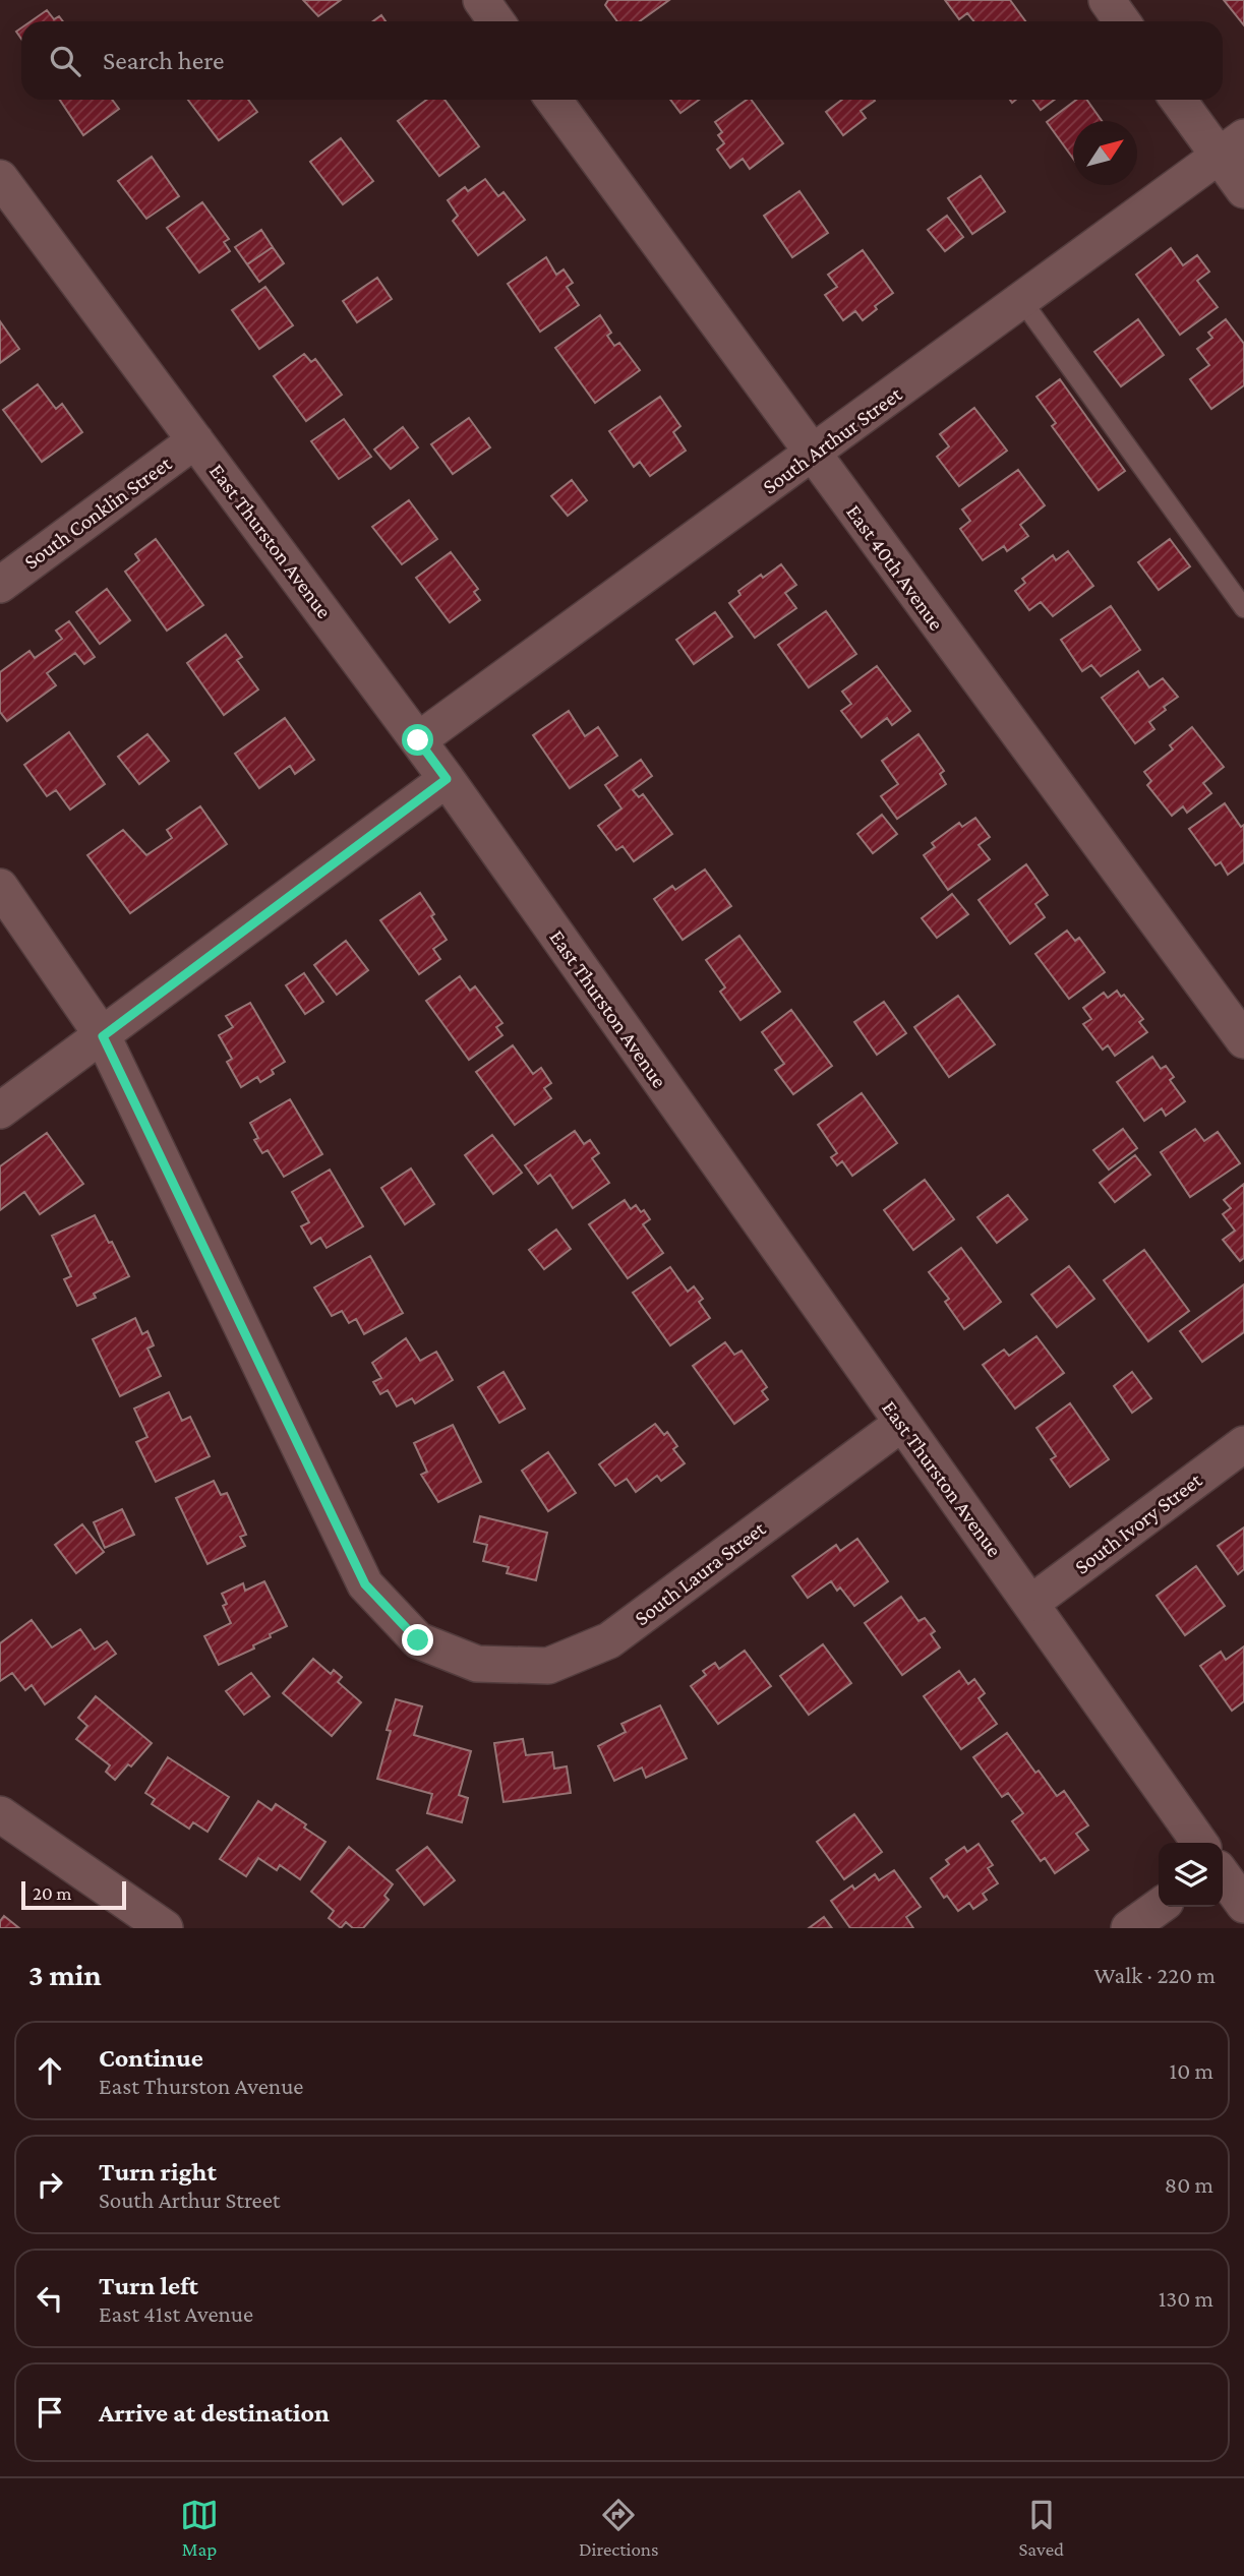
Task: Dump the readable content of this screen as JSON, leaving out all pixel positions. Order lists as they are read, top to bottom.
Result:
{
  "streets": {
    "street": [
      "South Arthur Street",
      "South Conklin Street",
      "East Thurston Avenue",
      "East 40th Avenue",
      "South Ivory Street",
      "South Laura Street"
    ]
  },
  "crossings": [
    ["South Arthur Street", "East Thurston Avenue"],
    ["South Arthur Street", "East 40th Avenue"],
    ["South Conklin Street", "East Thurston Avenue"],
    ["East Thurston Avenue", "South Ivory Street"],
    ["East Thurston Avenue", "South Laura Street"]
  ],
  "scale_bar": "20 m",
  "north": "top right",
  "page": {
    "search": "Search here",
    "scale": "20 m",
    "heading": ["3 min", "Walk · 220 m"],
    "list": [
      ["Continue", "East Thurston Avenue", "10 m"],
      ["Turn right", "South Arthur Street", "80 m"],
      ["Turn left", "East 41st Avenue", "130 m"],
      "Arrive at destination"
    ],
    "nav": ["Map", "Directions", "Saved"]
  }
}
